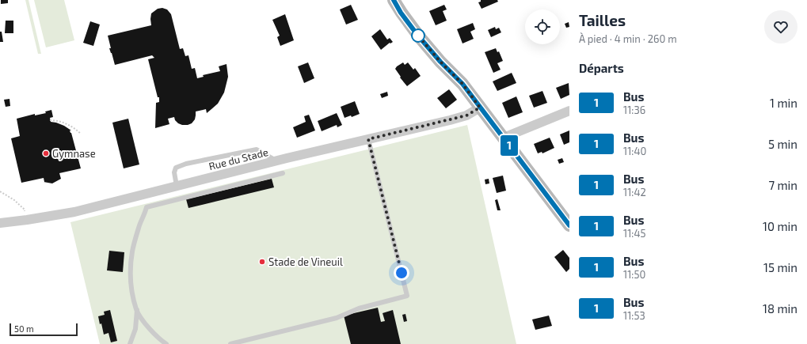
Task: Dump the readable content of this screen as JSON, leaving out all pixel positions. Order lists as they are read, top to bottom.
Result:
{
  "streets": {
    "street": ["Rue du Stade"]
  },
  "places": ["Gymnase", "Stade de Vineuil"],
  "lines": ["bus line 1"],
  "scale_bar": "50 m",
  "page": {
    "on_map": "1",
    "heading": [
      ["Tailles", "À pied · 4 min · 260 m"],
      "Départs"
    ],
    "list": [
      {
        "mark": "1",
        "name": "Bus",
        "note": "11:36",
        "value": "1 min"
      },
      {
        "mark": "1",
        "name": "Bus",
        "note": "11:40",
        "value": "5 min"
      },
      {
        "mark": "1",
        "name": "Bus",
        "note": "11:42",
        "value": "7 min"
      },
      {
        "mark": "1",
        "name": "Bus",
        "note": "11:45",
        "value": "10 min"
      },
      {
        "mark": "1",
        "name": "Bus",
        "note": "11:50",
        "value": "15 min"
      },
      {
        "mark": "1",
        "name": "Bus",
        "note": "11:53",
        "value": "18 min"
      }
    ],
    "scale": "50 m"
  }
}
